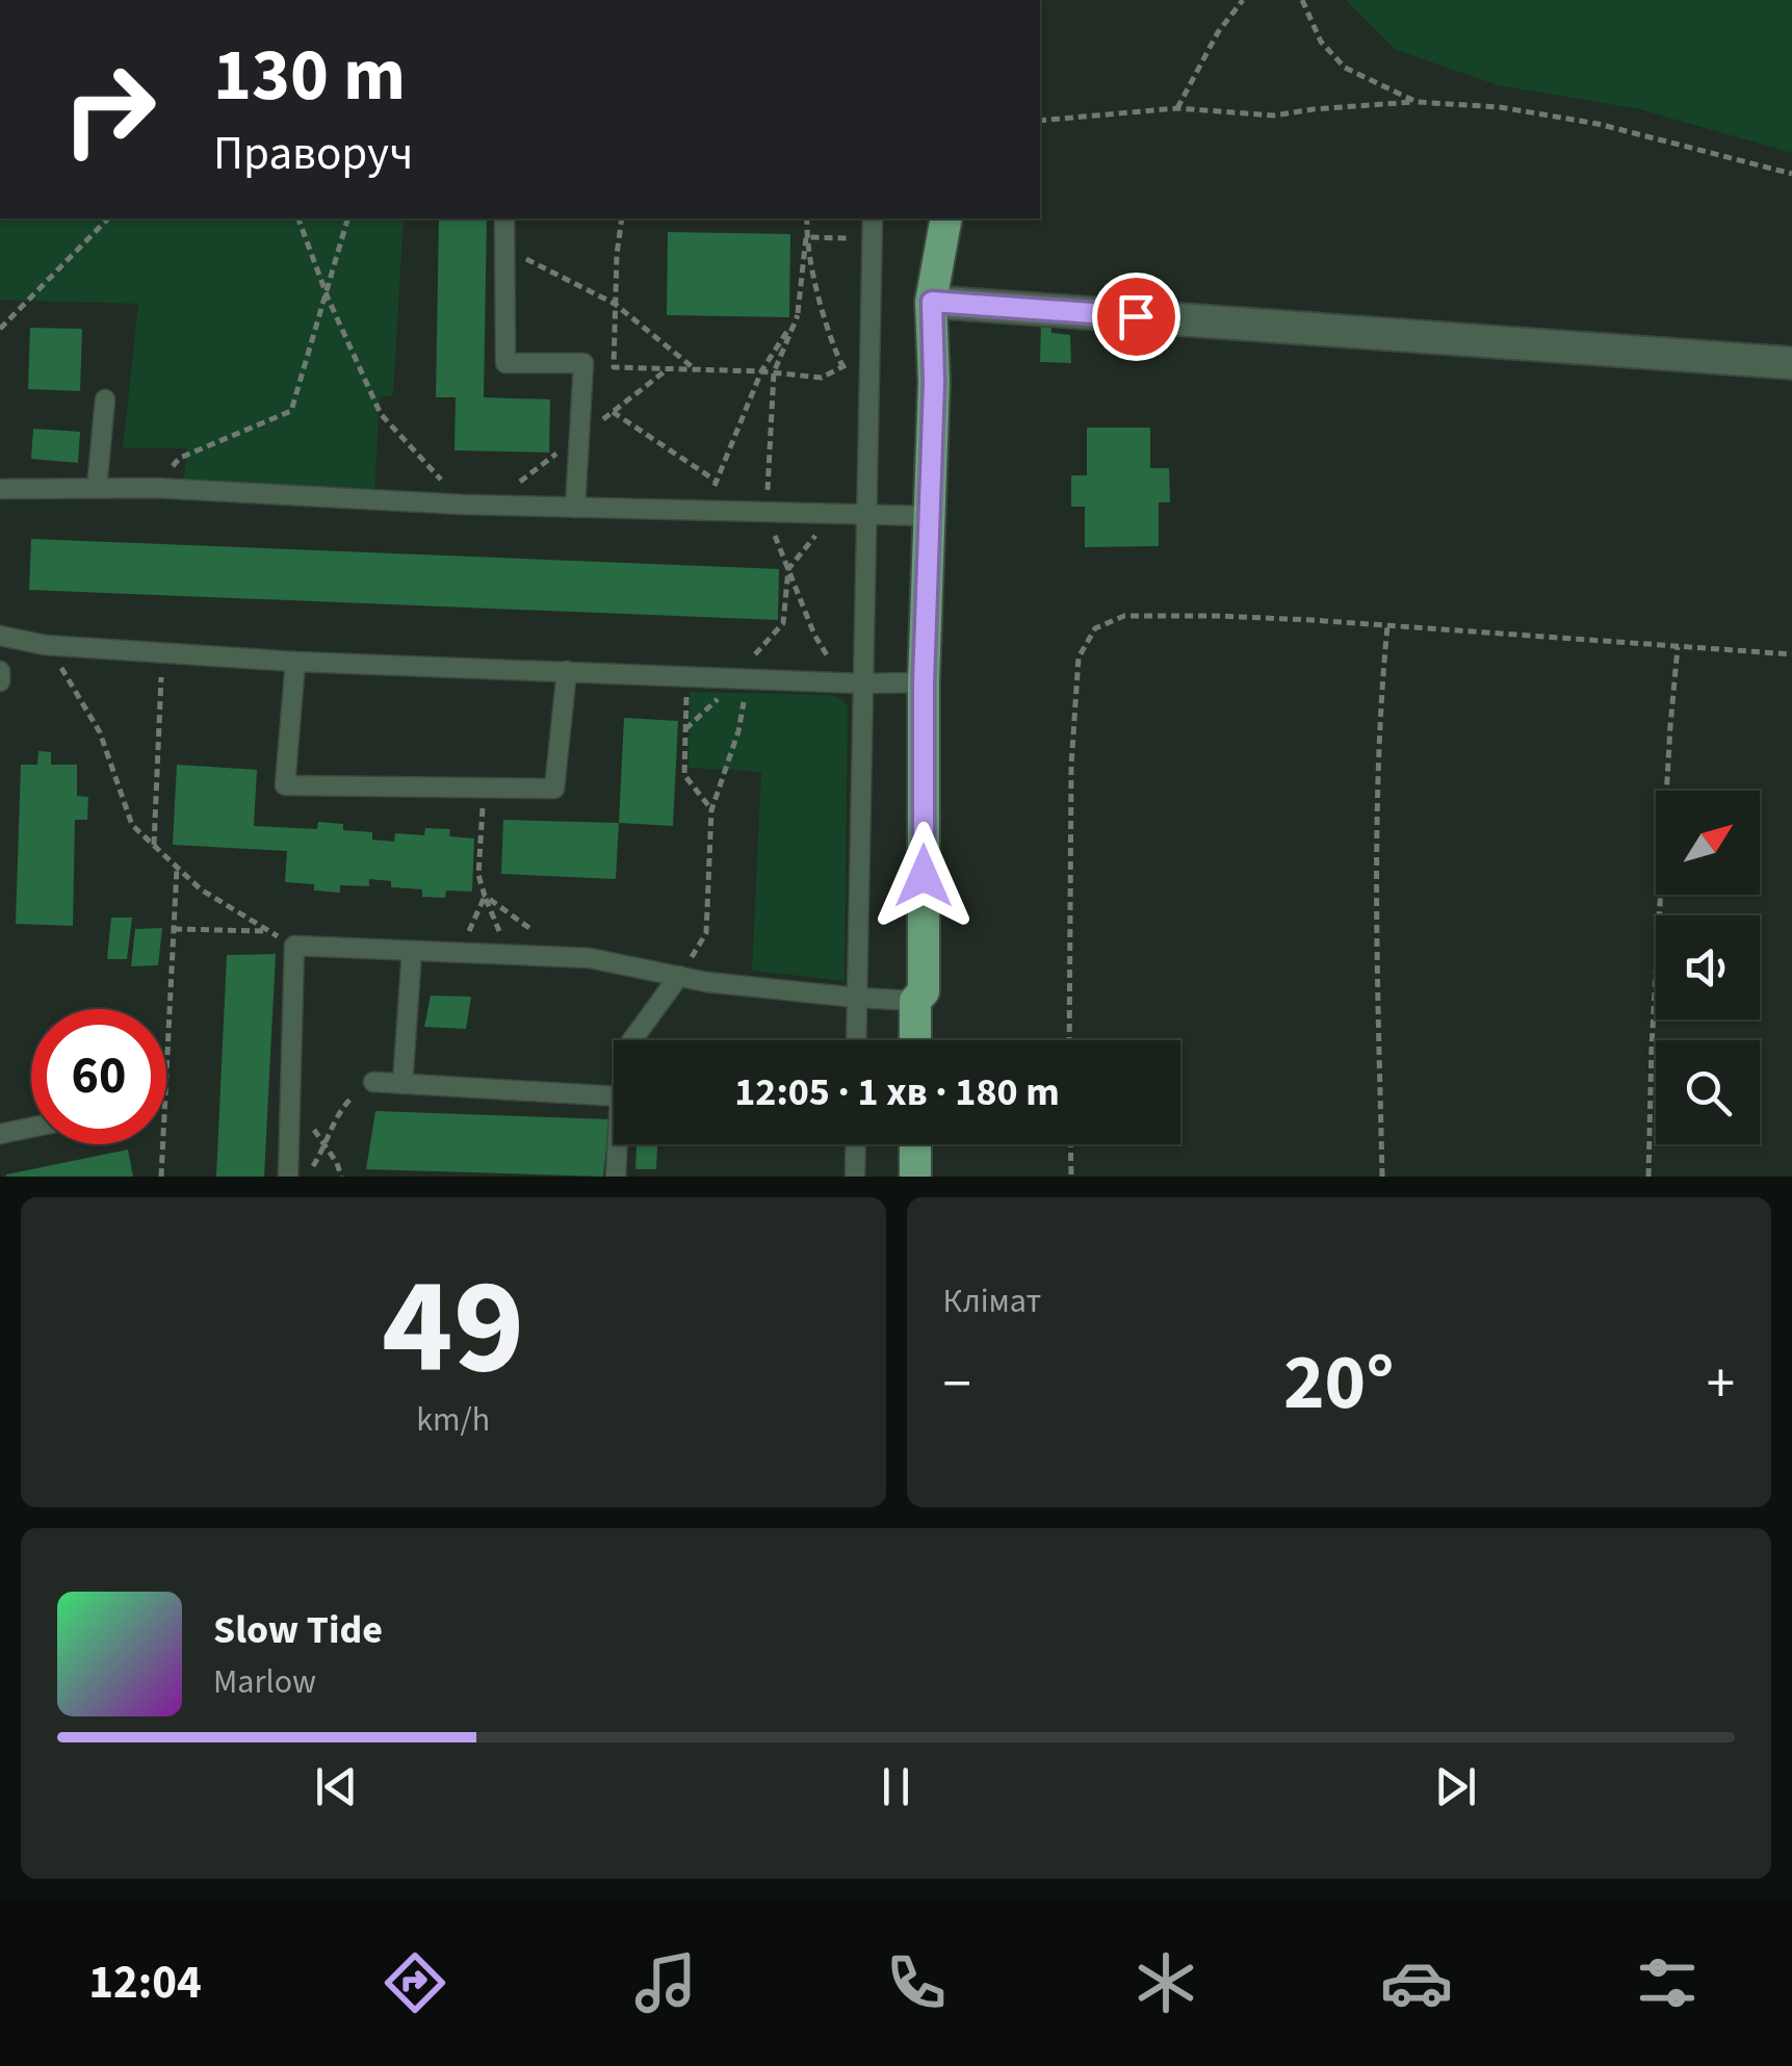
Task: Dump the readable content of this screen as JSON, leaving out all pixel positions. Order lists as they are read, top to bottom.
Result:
{
  "north": "top right",
  "page": {
    "turn": ["130 m", "Праворуч"],
    "limit": "60",
    "trip": "12:05 · 1 хв · 180 m",
    "tile": [
      ["49", "km/h"],
      "Клімат"
    ],
    "heat": ["−", "20°", "+"],
    "song": ["Slow Tide", "Marlow"],
    "tabs": "12:04"
  }
}
